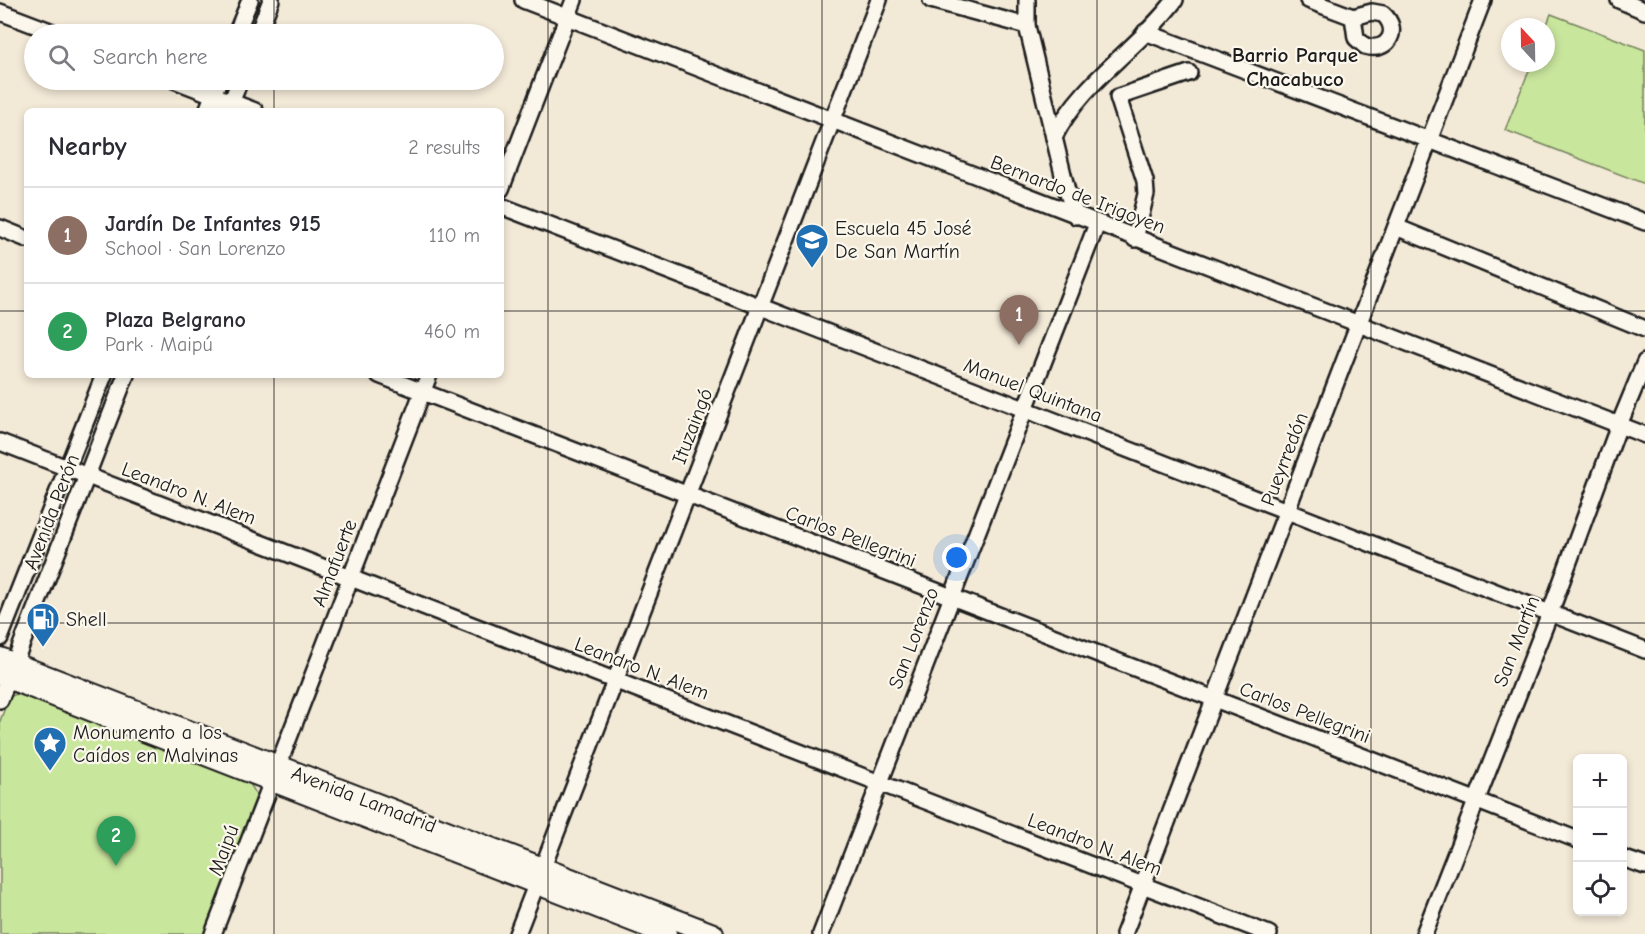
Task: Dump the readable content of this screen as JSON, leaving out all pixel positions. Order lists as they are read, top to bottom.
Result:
{
  "streets": {
    "main road": ["Avenida Lamadrid"],
    "street": [
      "Bernardo de Irigoyen",
      "Manuel Quintana",
      "Ituzaingó",
      "Pueyrredón",
      "Leandro N. Alem",
      "Avenida Perón",
      "Carlos Pellegrini",
      "Almafuerte",
      "San Lorenzo",
      "San Martín",
      "Maipú"
    ]
  },
  "crossings": [
    ["Bernardo de Irigoyen", "Ituzaingó"],
    ["Bernardo de Irigoyen", "Pueyrredón"],
    ["Bernardo de Irigoyen", "San Lorenzo"],
    ["Bernardo de Irigoyen", "San Martín"],
    ["Manuel Quintana", "Ituzaingó"],
    ["Manuel Quintana", "Pueyrredón"],
    ["Manuel Quintana", "San Lorenzo"],
    ["Manuel Quintana", "San Martín"],
    ["Ituzaingó", "Leandro N. Alem"],
    ["Ituzaingó", "Carlos Pellegrini"],
    ["Ituzaingó", "Avenida Lamadrid"],
    ["Pueyrredón", "Leandro N. Alem"],
    ["Pueyrredón", "Carlos Pellegrini"],
    ["Leandro N. Alem", "Avenida Perón"],
    ["Leandro N. Alem", "Almafuerte"],
    ["Leandro N. Alem", "San Lorenzo"],
    ["Avenida Perón", "Avenida Lamadrid"],
    ["Carlos Pellegrini", "Almafuerte"],
    ["Carlos Pellegrini", "San Lorenzo"],
    ["Carlos Pellegrini", "San Martín"],
    ["Almafuerte", "Avenida Lamadrid"],
    ["Almafuerte", "Maipú"],
    ["Avenida Lamadrid", "Maipú"]
  ],
  "districts": ["Barrio Parque Chacabuco"],
  "places": {
    "school or university": ["Escuela 45 José De San Martín"],
    "fuel station": ["Shell"],
    "place": ["Monumento a los Caídos en Malvinas"]
  },
  "north": "top",
  "page": {
    "search": "Search here",
    "heading": ["Nearby", "2 results"],
    "list": [
      {
        "mark": "1",
        "name": "Jardín De Infantes 915",
        "note": "School · San Lorenzo",
        "value": "110 m"
      },
      {
        "mark": "2",
        "name": "Plaza Belgrano",
        "note": "Park · Maipú",
        "value": "460 m"
      }
    ],
    "pins": ["1", "2"],
    "map_buttons": ["+", "−"]
  }
}
